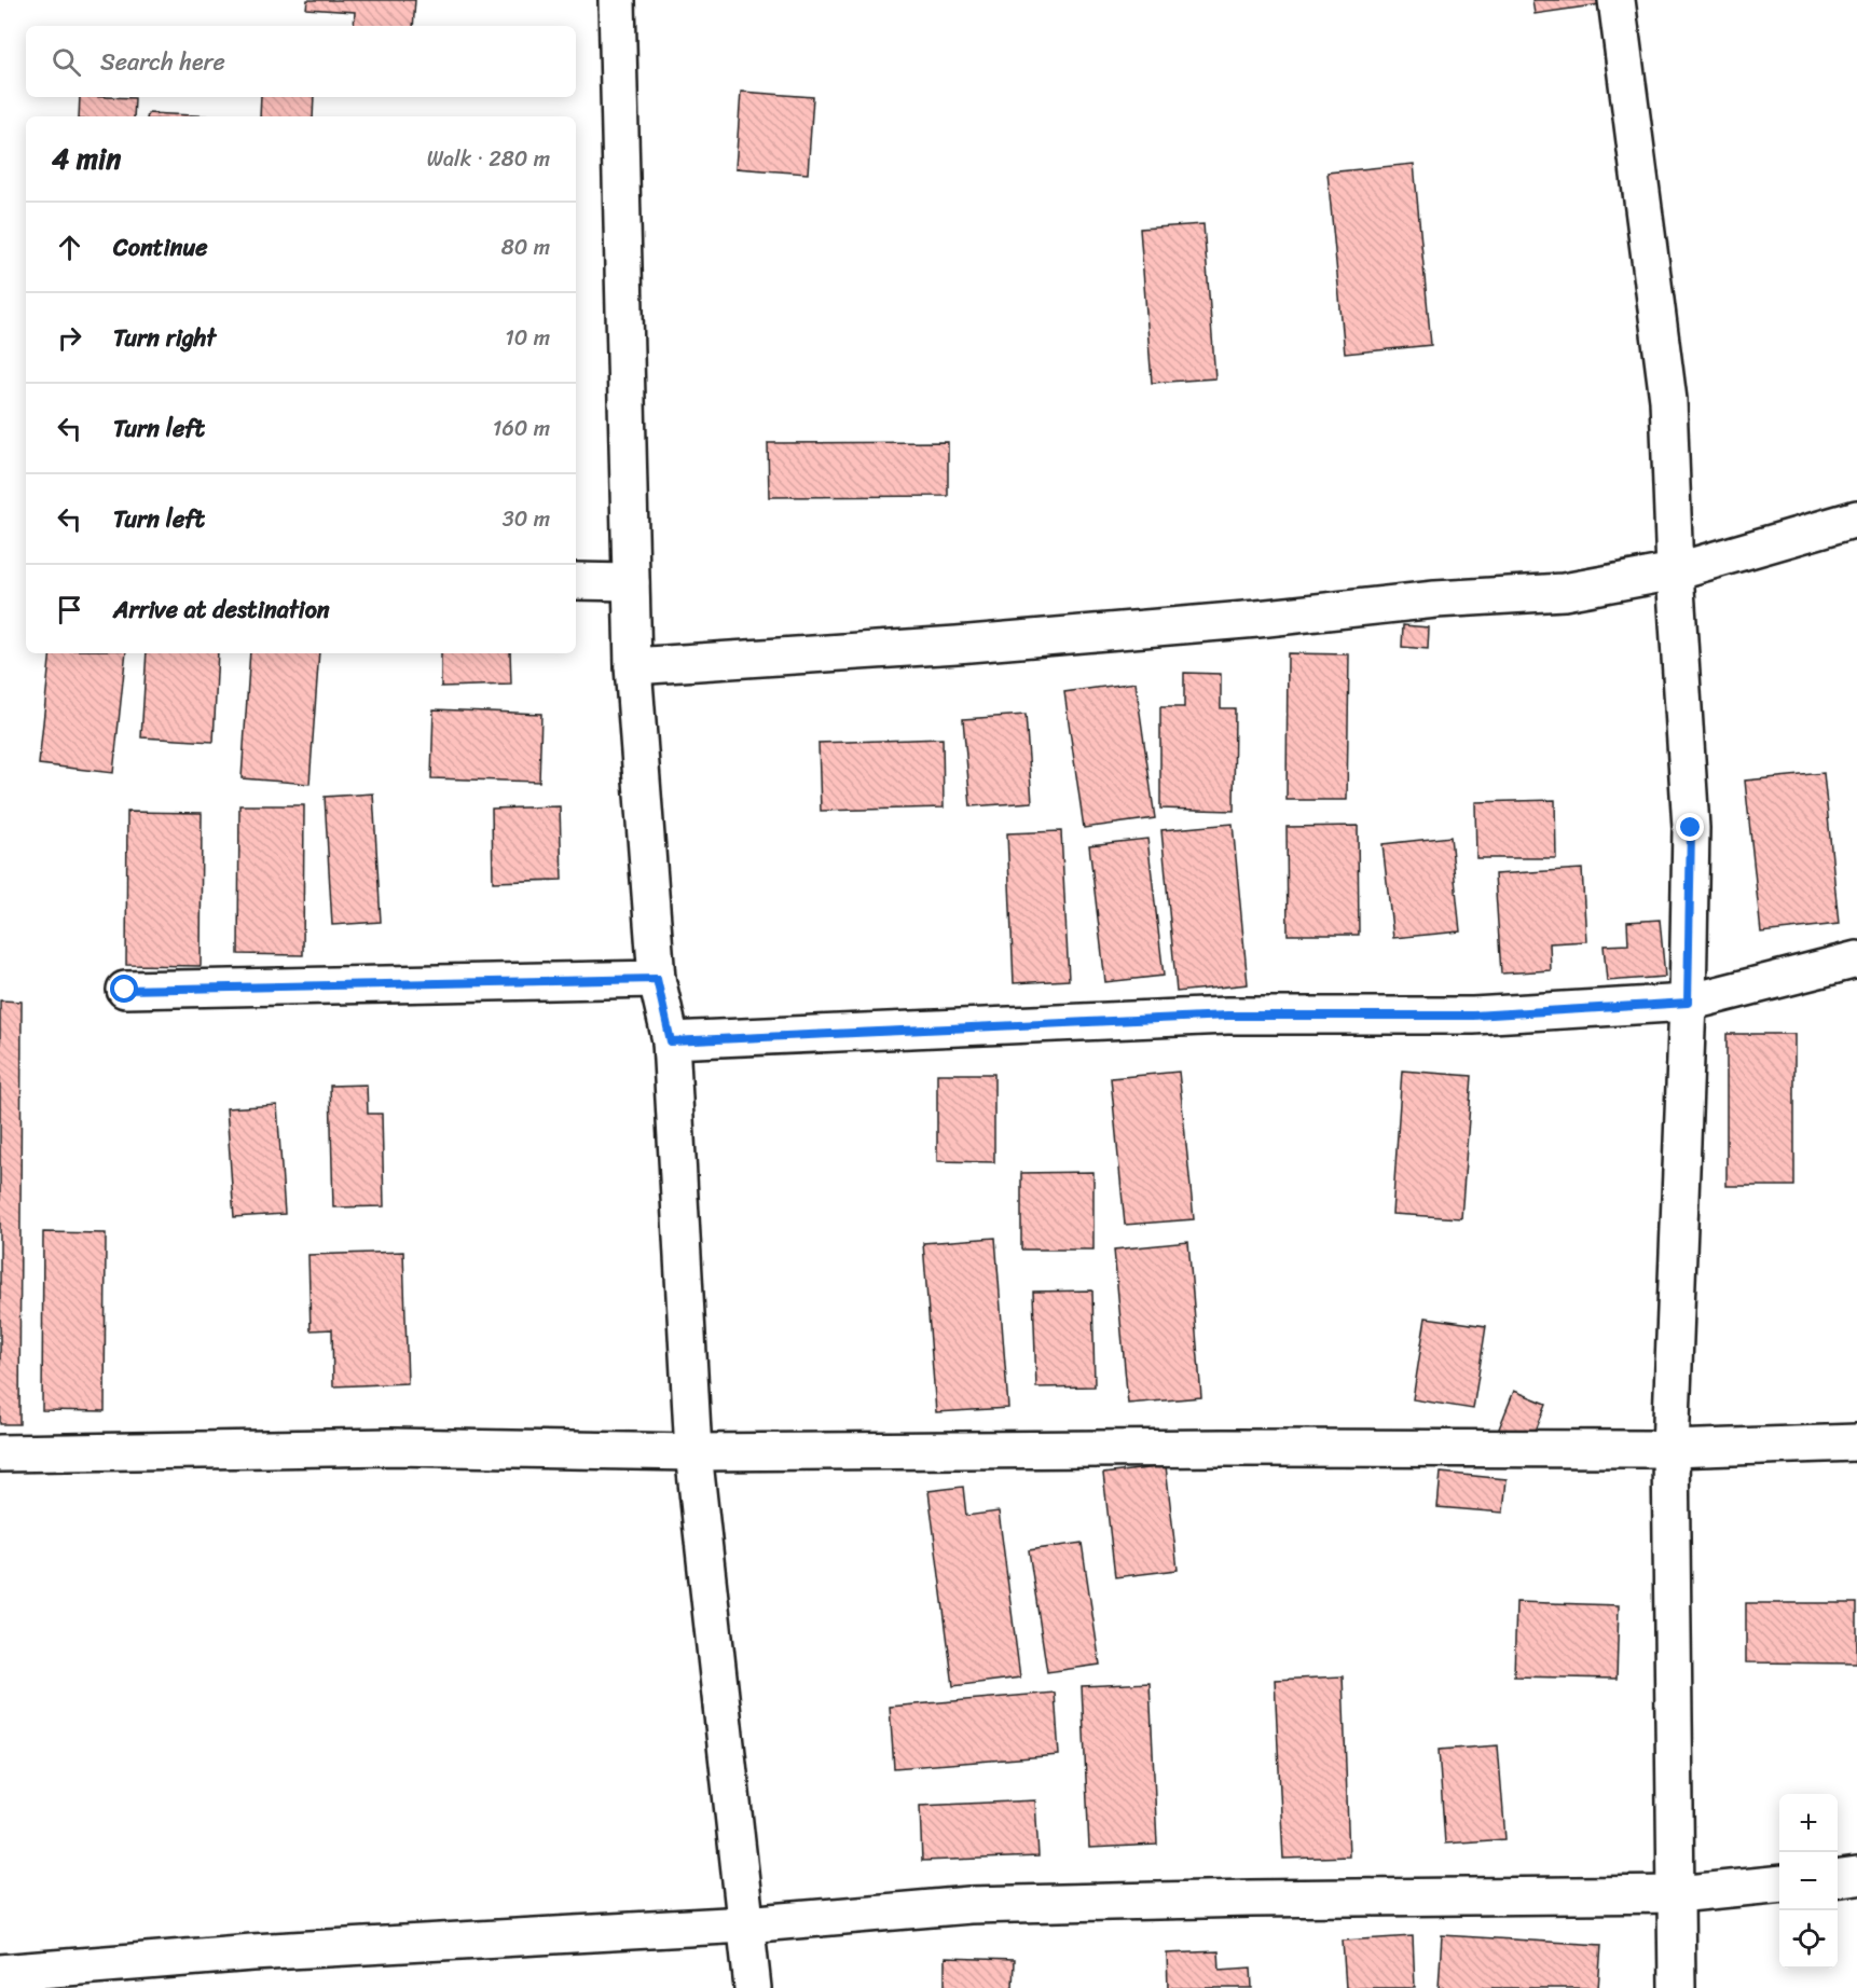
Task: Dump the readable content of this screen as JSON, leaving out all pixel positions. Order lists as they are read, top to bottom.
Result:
{
  "page": {
    "search": "Search here",
    "heading": ["4 min", "Walk · 280 m"],
    "list": [
      ["Continue", "80 m"],
      ["Turn right", "10 m"],
      ["Turn left", "160 m"],
      ["Turn left", "30 m"],
      "Arrive at destination"
    ],
    "map_buttons": ["+", "−"]
  }
}
